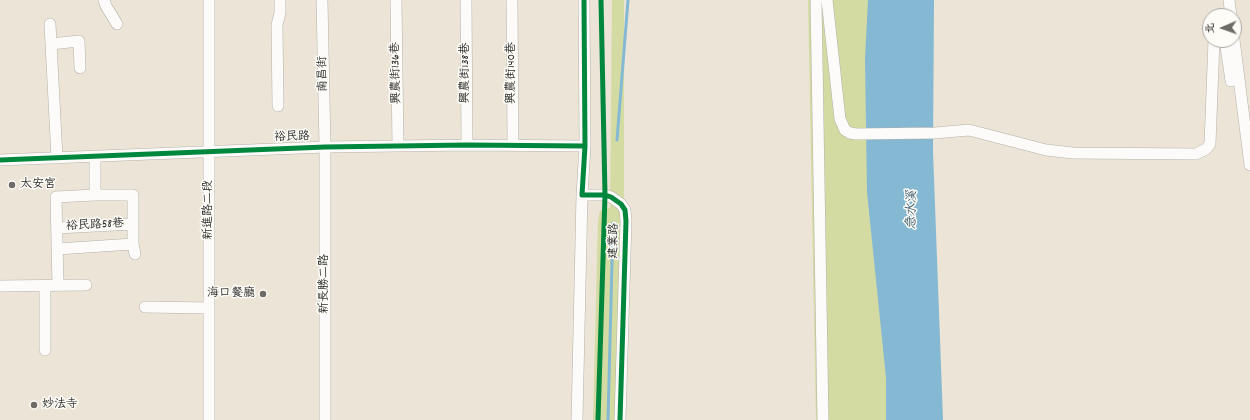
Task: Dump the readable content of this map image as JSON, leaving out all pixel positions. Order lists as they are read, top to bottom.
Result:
{
  "streets": {
    "street": [
      "興農街136巷",
      "興農街138巷",
      "興農街140巷",
      "南昌街",
      "裕民路",
      "新進路二段",
      "裕民路58巷",
      "建業路",
      "新長勝二路"
    ]
  },
  "crossings": [
    ["興農街136巷", "裕民路"],
    ["興農街138巷", "裕民路"],
    ["興農街140巷", "裕民路"],
    ["南昌街", "裕民路"],
    ["南昌街", "新長勝二路"],
    ["裕民路", "新進路二段"],
    ["裕民路", "新長勝二路"]
  ],
  "water": ["急水溪"],
  "places": ["太安宮", "海口餐廳", "妙法寺"],
  "north": "left"
}
